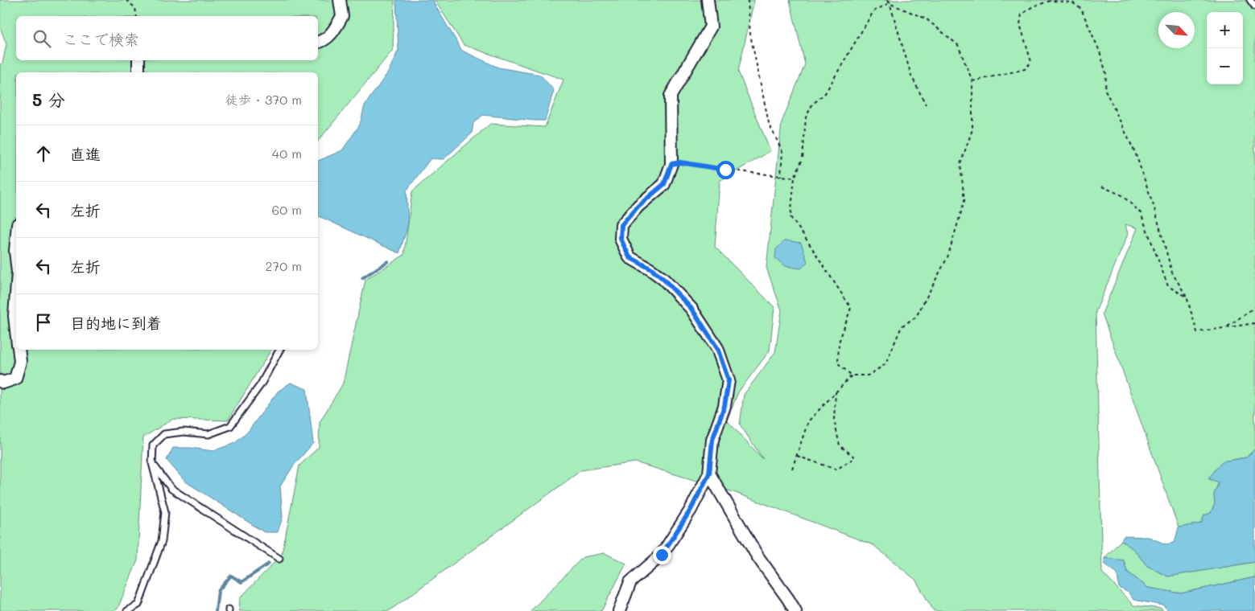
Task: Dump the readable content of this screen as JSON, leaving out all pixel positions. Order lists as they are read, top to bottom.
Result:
{
  "north": "bottom right",
  "page": {
    "map_buttons": ["+", "−"],
    "search": "ここで検索",
    "heading": ["5 分", "徒歩 · 370 m"],
    "list": [
      ["直進", "40 m"],
      ["左折", "60 m"],
      ["左折", "270 m"],
      "目的地に到着"
    ]
  }
}
